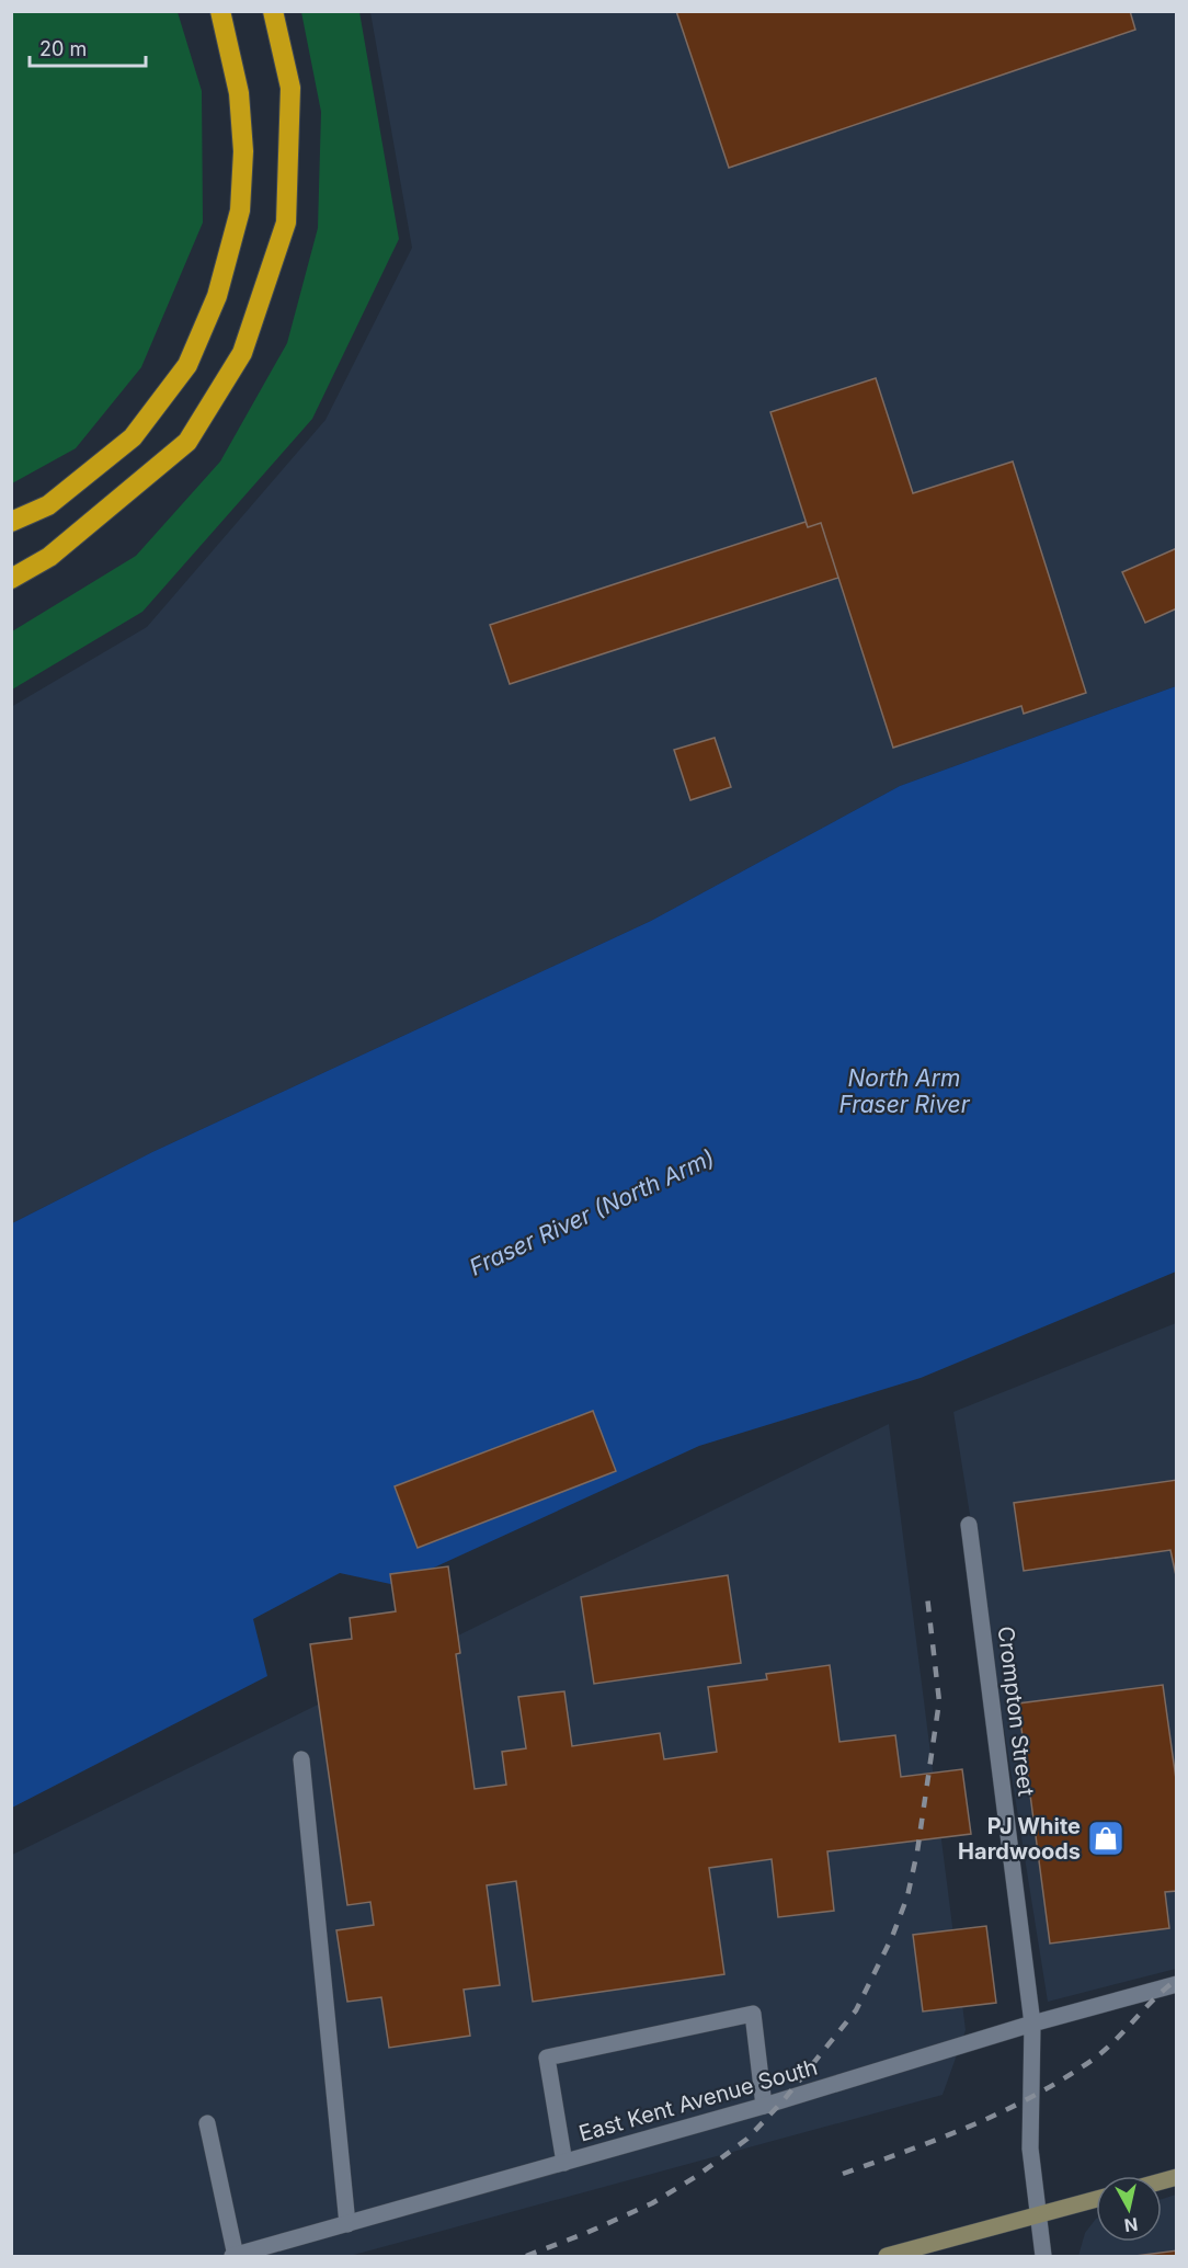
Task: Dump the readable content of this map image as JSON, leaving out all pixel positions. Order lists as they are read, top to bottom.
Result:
{
  "streets": {
    "street": ["Crompton Street", "East Kent Avenue South"]
  },
  "crossings": [
    ["Crompton Street", "East Kent Avenue South"]
  ],
  "water": ["North Arm Fraser River", "Fraser River (North Arm)"],
  "places": {
    "shop": ["PJ White Hardwoods"]
  },
  "scale_bar": "20 m",
  "north": "bottom"
}
